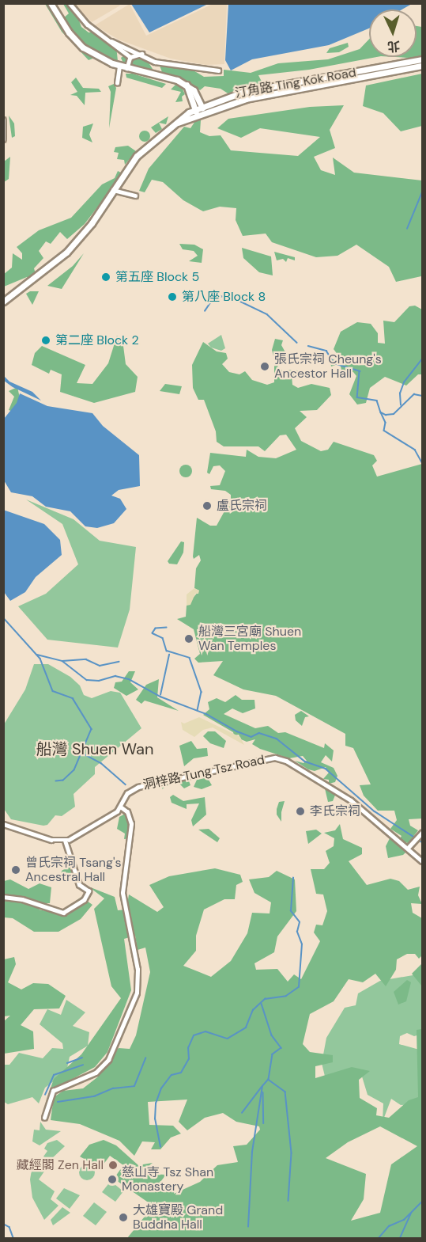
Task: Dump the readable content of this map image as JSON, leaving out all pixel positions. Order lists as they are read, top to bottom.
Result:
{
  "streets": {
    "main road": ["汀角路 Ting Kok Road"],
    "street": ["洞梓路 Tung Tsz Road"]
  },
  "districts": ["船灣 Shuen Wan"],
  "places": [
    "第五座 Block 5",
    "第八座 Block 8",
    "第二座 Block 2",
    "張氏宗祠 Cheung's Ancestor Hall",
    "盧氏宗祠",
    "船灣三宮廟 Shuen Wan Temples",
    "李氏宗祠",
    "曾氏宗祠 Tsang's Ancestral Hall",
    "藏經閣 Zen Hall",
    "慈山寺 Tsz Shan Monastery",
    "大雄寶殿 Grand Buddha Hall"
  ],
  "north": "bottom"
}
